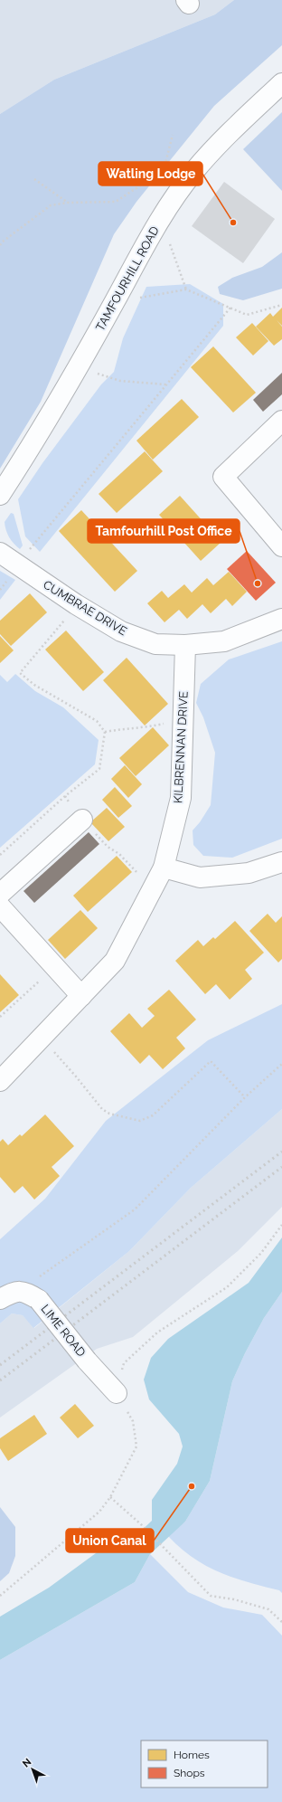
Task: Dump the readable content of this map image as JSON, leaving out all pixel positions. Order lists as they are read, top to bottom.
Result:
{
  "streets": {
    "street": [
      "TAMFOURHILL ROAD",
      "CUMBRAE DRIVE",
      "KILBRENNAN DRIVE",
      "LIME ROAD"
    ]
  },
  "crossings": [
    ["CUMBRAE DRIVE", "KILBRENNAN DRIVE"]
  ],
  "places": ["Watling Lodge", "Tamfourhill Post Office", "Union Canal"],
  "legend": ["Homes", "Shops"],
  "north": "top left"
}
